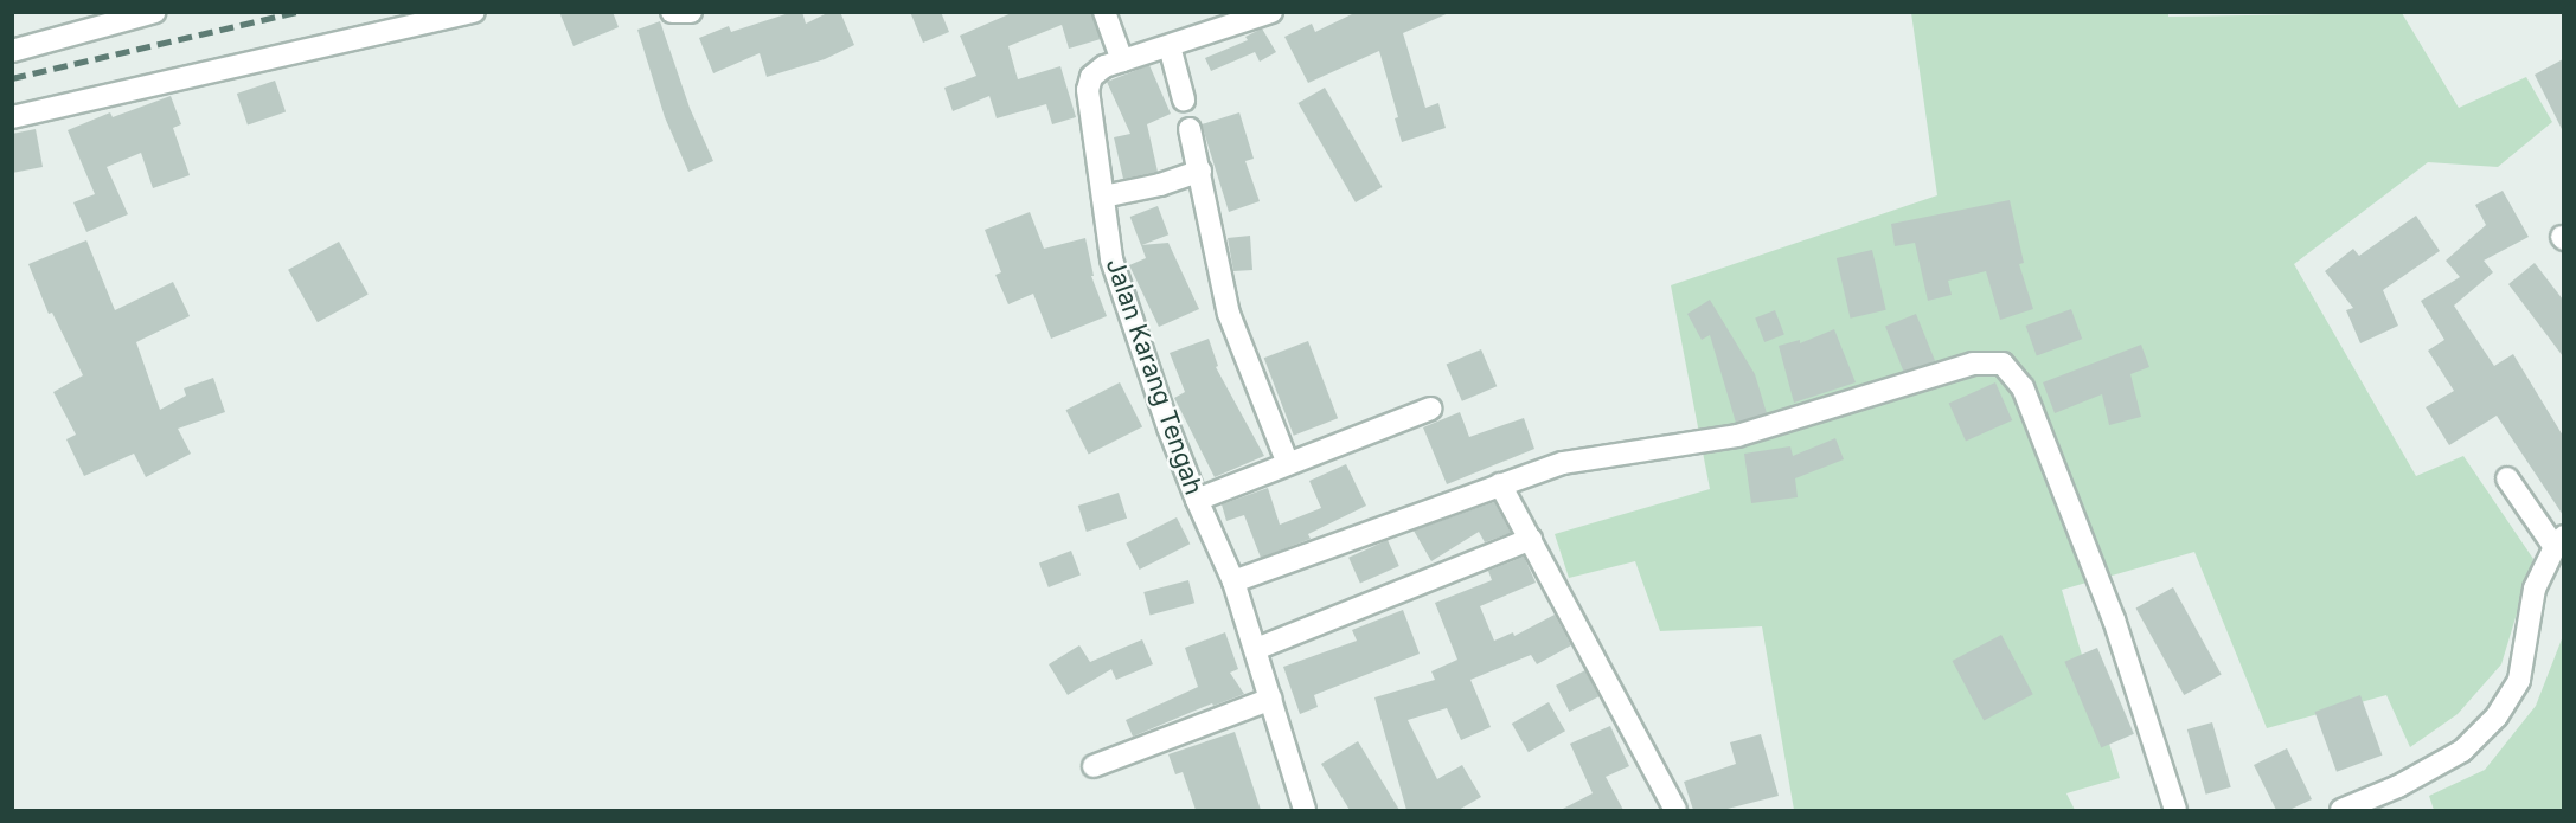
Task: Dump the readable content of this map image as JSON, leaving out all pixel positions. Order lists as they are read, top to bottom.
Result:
{
  "streets": {
    "street": ["Jalan Karang Tengah"]
  }
}
